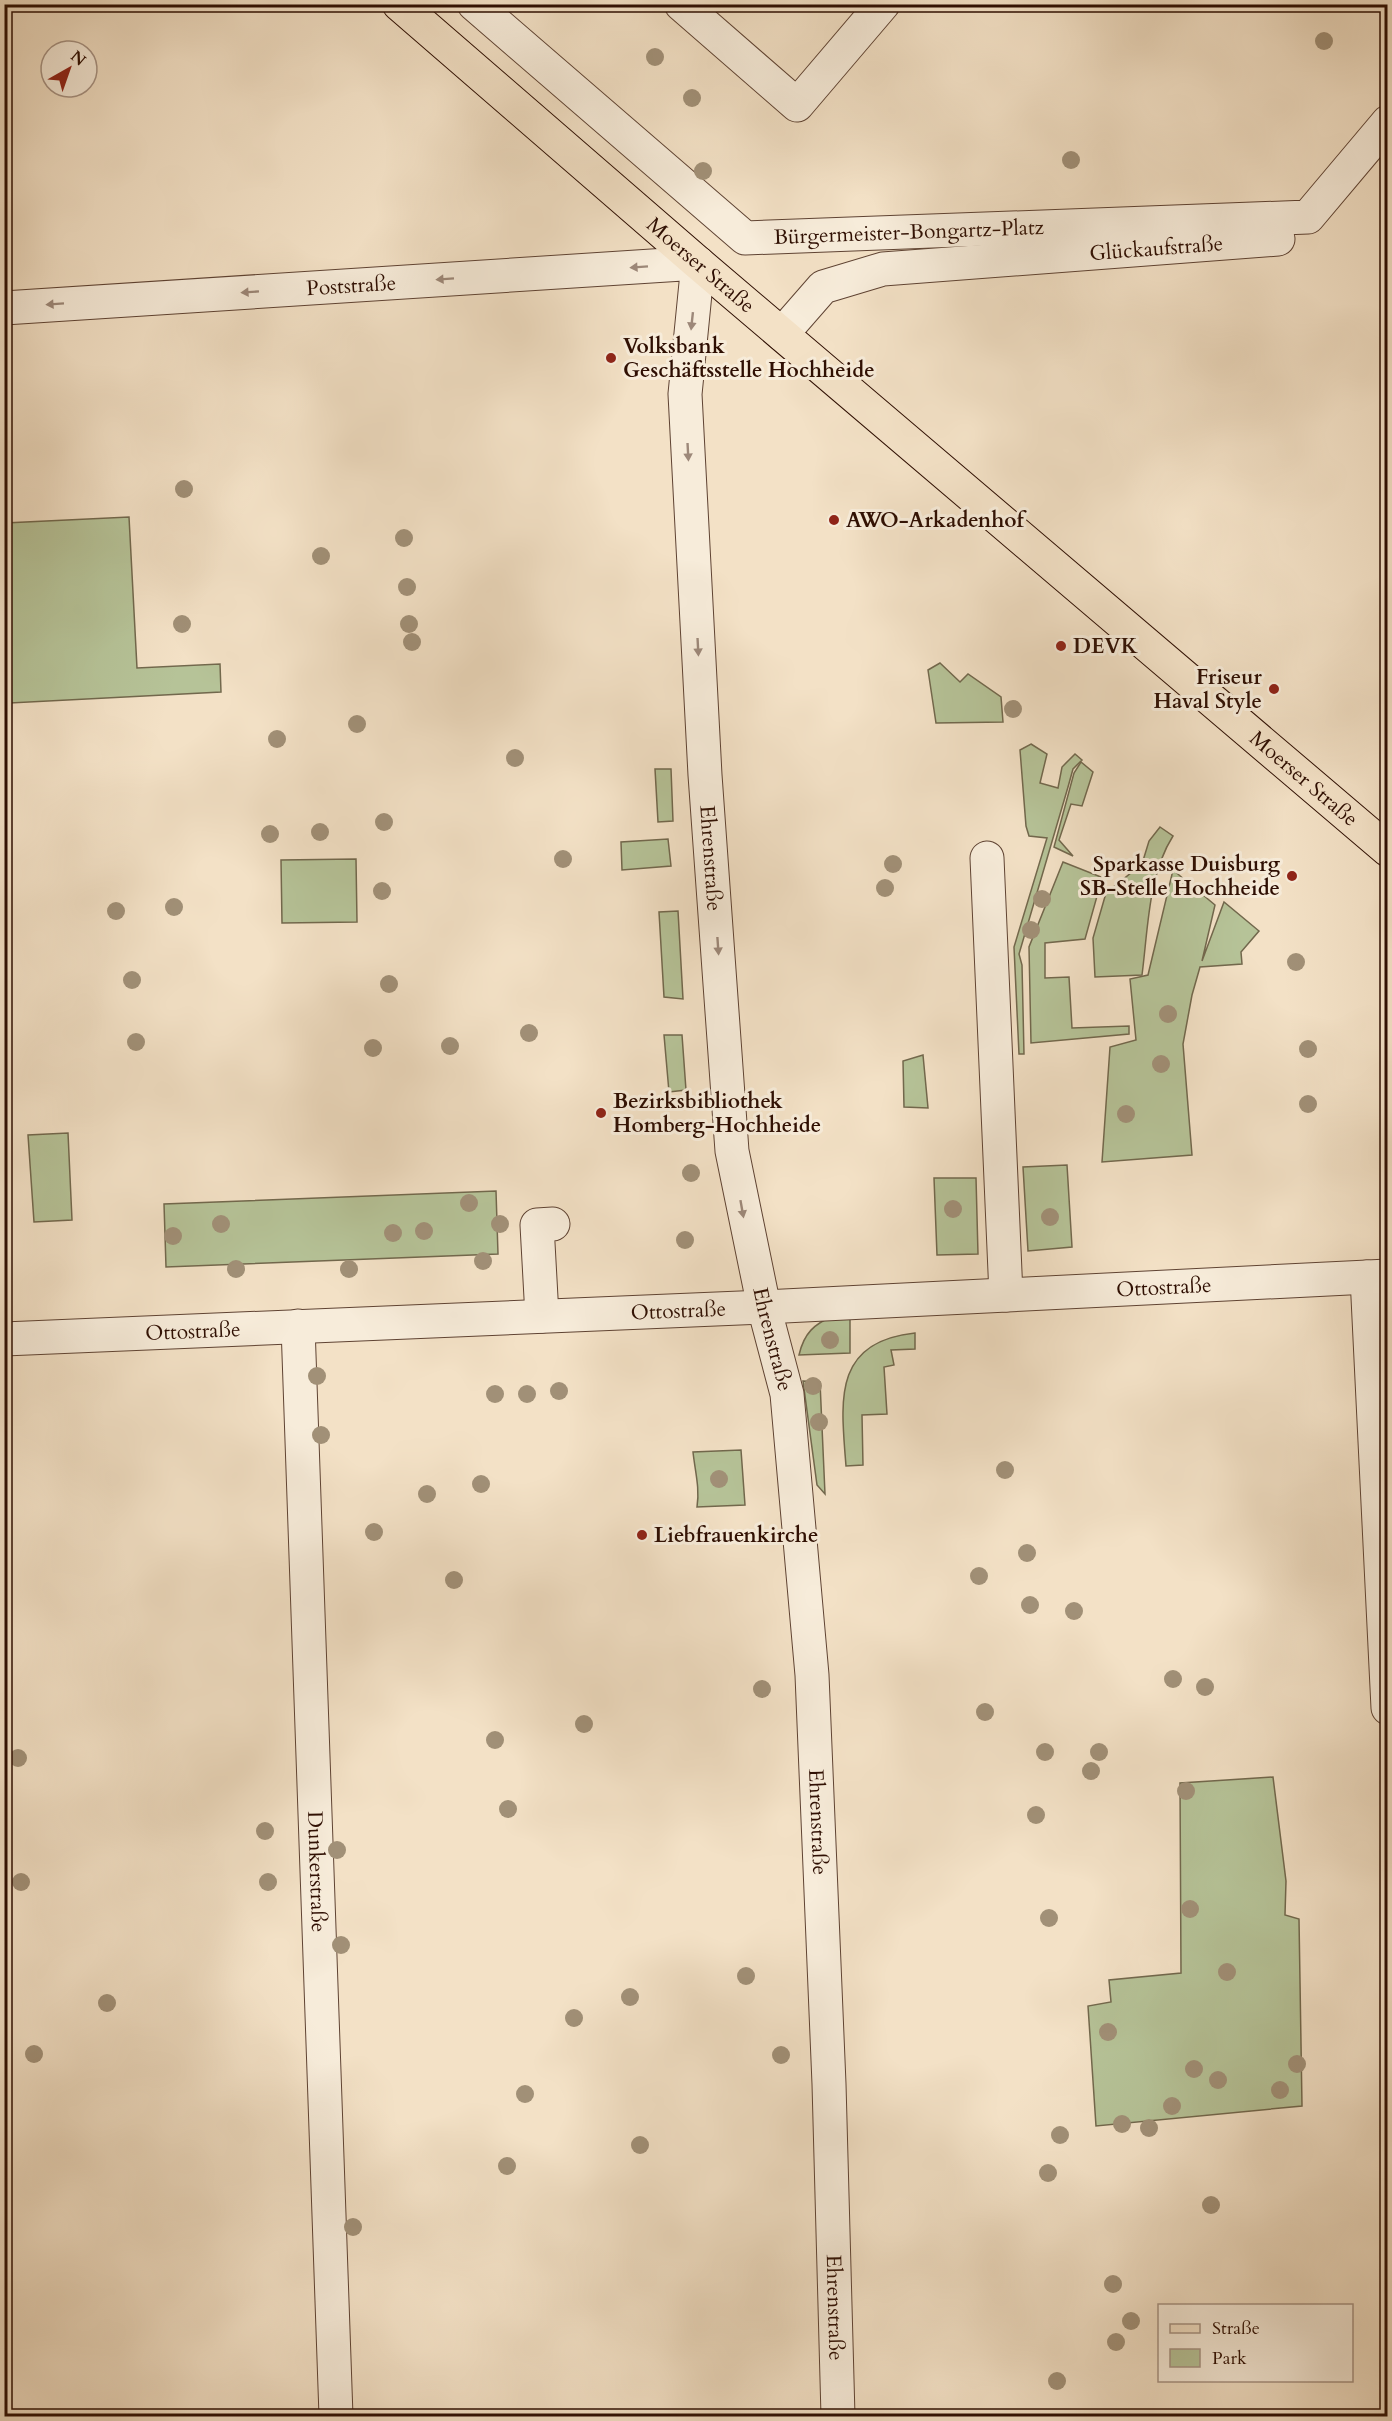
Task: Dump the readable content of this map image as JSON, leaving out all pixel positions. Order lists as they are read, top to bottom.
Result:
{
  "streets": {
    "main road": ["Moerser Straße"],
    "street": [
      "Bürgermeister-Bongartz-Platz",
      "Glückaufstraße",
      "Poststraße",
      "Ehrenstraße",
      "Ottostraße",
      "Dunkerstraße"
    ]
  },
  "crossings": [
    ["Glückaufstraße", "Moerser Straße"],
    ["Moerser Straße", "Poststraße"],
    ["Moerser Straße", "Ehrenstraße"],
    ["Poststraße", "Ehrenstraße"],
    ["Ehrenstraße", "Ottostraße"],
    ["Ottostraße", "Dunkerstraße"]
  ],
  "one_way": ["Poststraße"],
  "places": [
    "Volksbank Geschäftsstelle Hochheide",
    "AWO-Arkadenhof",
    "DEVK",
    "Friseur Haval Style",
    "Sparkasse Duisburg SB-Stelle Hochheide",
    "Bezirksbibliothek Homberg-Hochheide",
    "Liebfrauenkirche"
  ],
  "legend": ["Straße", "Park"],
  "north": "top right"
}
